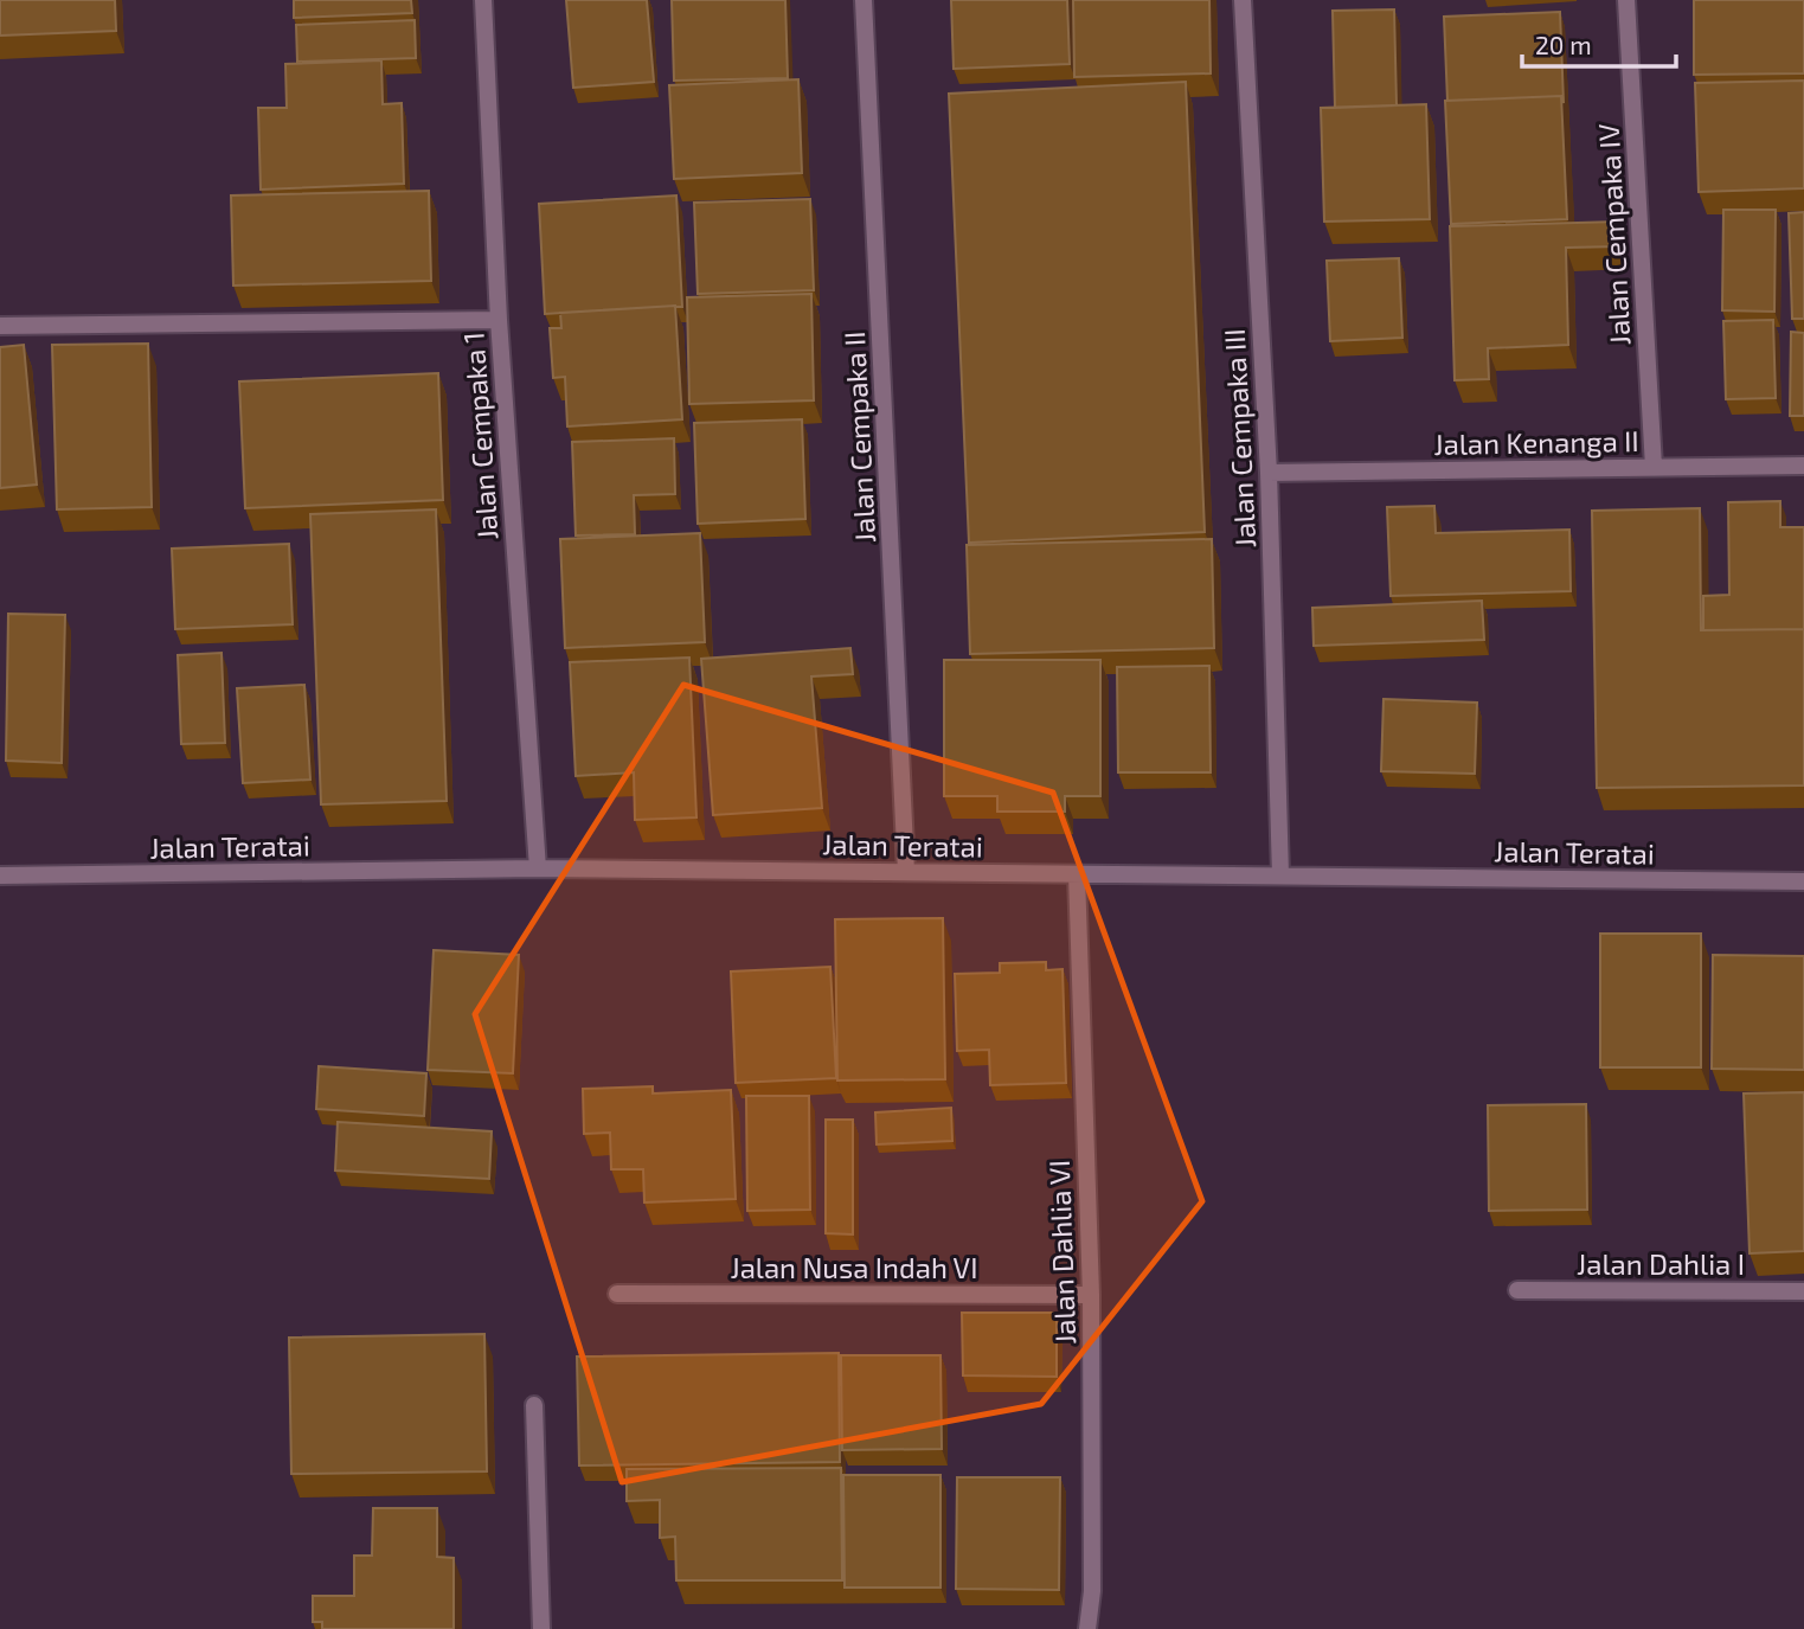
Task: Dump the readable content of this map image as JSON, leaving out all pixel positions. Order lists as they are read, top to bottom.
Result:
{
  "streets": {
    "street": [
      "Jalan Cempaka IV",
      "Jalan Cempaka 1",
      "Jalan Cempaka II",
      "Jalan Cempaka III",
      "Jalan Kenanga II",
      "Jalan Teratai",
      "Jalan Dahlia VI",
      "Jalan Dahlia I",
      "Jalan Nusa Indah VI"
    ]
  },
  "crossings": [
    ["Jalan Cempaka IV", "Jalan Kenanga II"],
    ["Jalan Cempaka 1", "Jalan Teratai"],
    ["Jalan Cempaka II", "Jalan Teratai"],
    ["Jalan Cempaka III", "Jalan Kenanga II"],
    ["Jalan Cempaka III", "Jalan Teratai"],
    ["Jalan Teratai", "Jalan Dahlia VI"],
    ["Jalan Dahlia VI", "Jalan Nusa Indah VI"]
  ],
  "scale_bar": "20 m"
}
